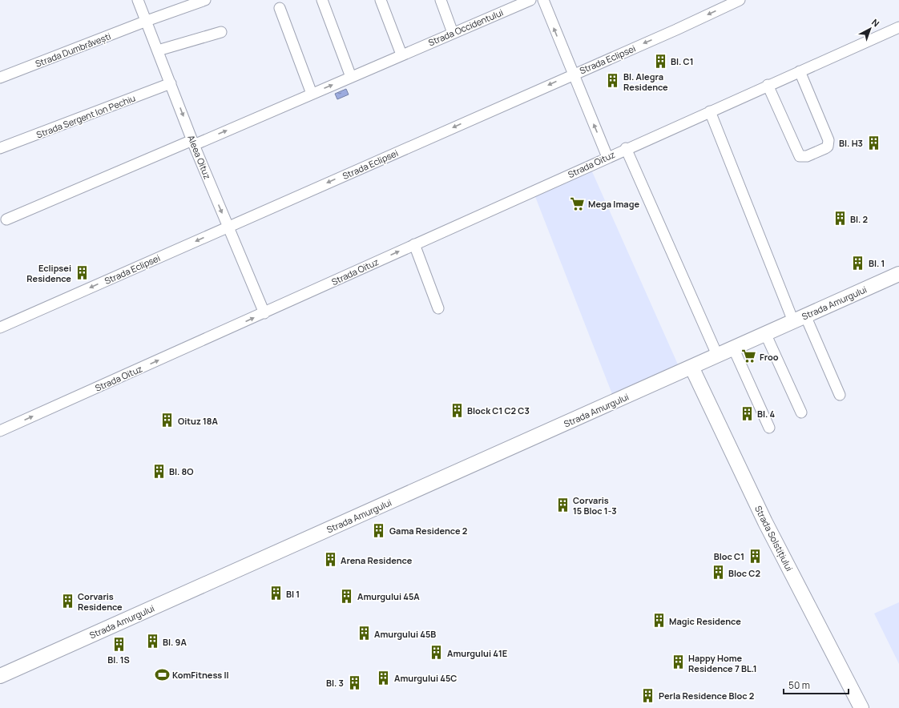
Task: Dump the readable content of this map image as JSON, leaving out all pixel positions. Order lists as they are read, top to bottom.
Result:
{
  "streets": {
    "street": [
      "Strada Occidentului",
      "Strada Dumbrăvești",
      "Strada Eclipsei",
      "Strada Sergent Ion Pechiu",
      "Aleea Oituz",
      "Strada Oituz",
      "Strada Amurgului",
      "Strada Solstițiului"
    ]
  },
  "crossings": [
    ["Strada Occidentului", "Aleea Oituz"],
    ["Strada Dumbrăvești", "Aleea Oituz"],
    ["Strada Eclipsei", "Aleea Oituz"],
    ["Strada Sergent Ion Pechiu", "Aleea Oituz"],
    ["Aleea Oituz", "Strada Oituz"],
    ["Strada Amurgului", "Strada Solstițiului"]
  ],
  "one_way": ["Strada Eclipsei", "Aleea Oituz", "Strada Oituz"],
  "places": {
    "building": [
      "Bl. C1",
      "Bl. Alegra Residence",
      "Bl. H3",
      "Bl. 2",
      "Bl. 1",
      "Eclipsei Residence",
      "Block C1 C2 C3",
      "Bl. 4",
      "Oituz 18A",
      "Bl. 8O",
      "Corvaris 15 Bloc 1-3",
      "Gama Residence 2",
      "Bloc C1",
      "Arena Residence",
      "Bloc C2",
      "Bl 1",
      "Amurgului 45A",
      "Corvaris Residence",
      "Magic Residence",
      "Amurgului 45B",
      "Bl. 9A",
      "Bl. 1S",
      "Amurgului 41E",
      "Happy Home Residence 7 BL.1",
      "Amurgului 45C",
      "Bl. 3",
      "Perla Residence Bloc 2"
    ],
    "supermarket": ["Mega Image", "Froo"],
    "sports": ["KomFitness II"]
  },
  "scale_bar": "50 m",
  "north": "top right"
}
